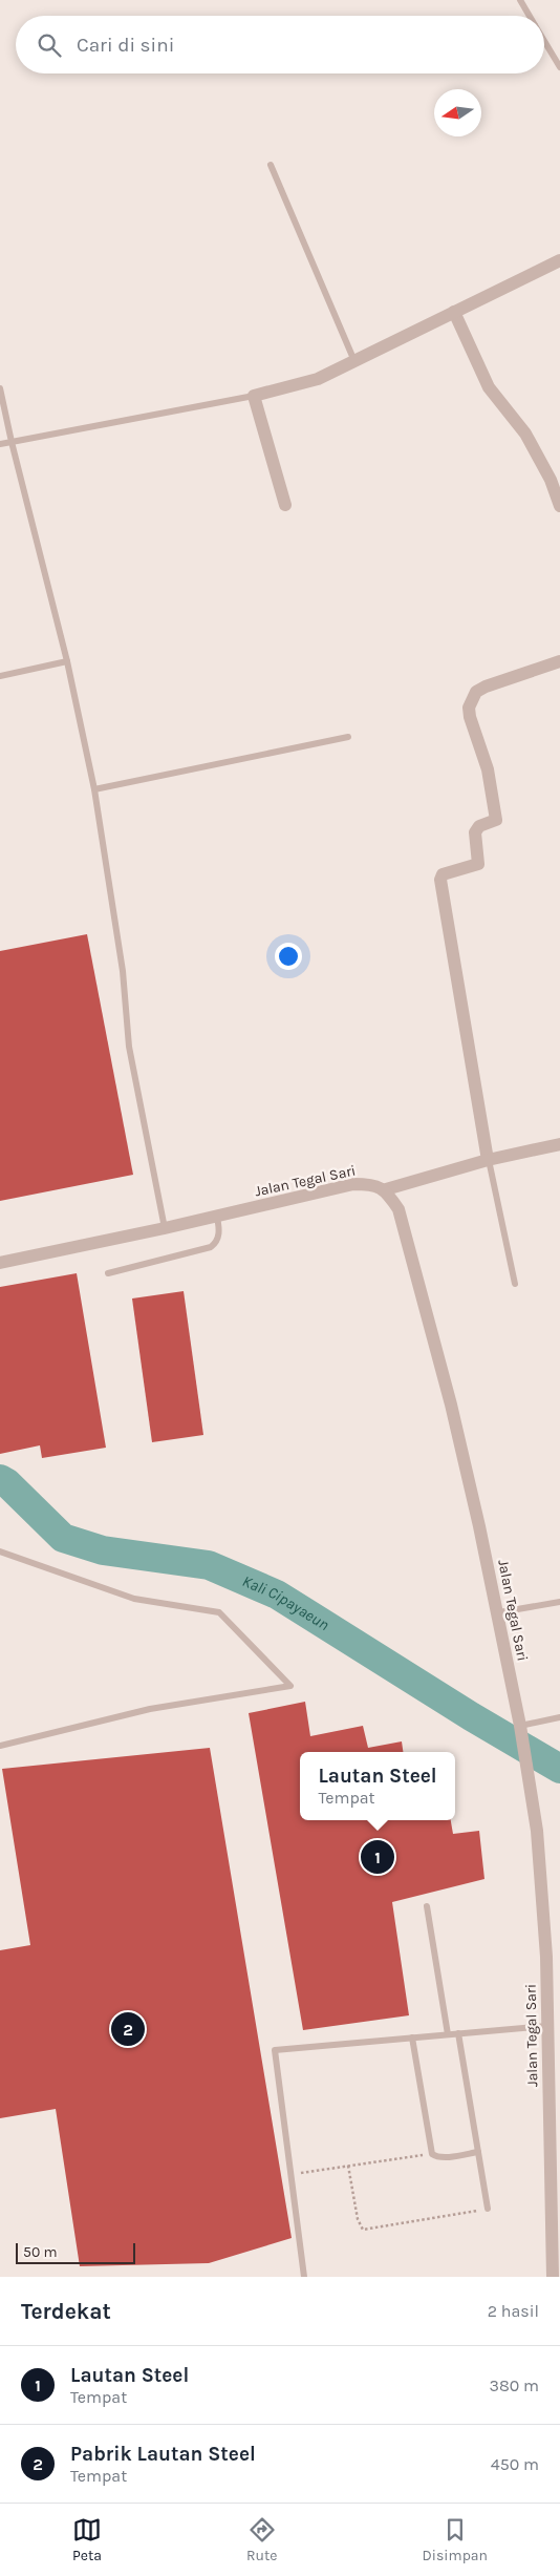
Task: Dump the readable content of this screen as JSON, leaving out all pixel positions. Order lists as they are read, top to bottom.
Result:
{
  "streets": {
    "street": ["Jalan Tegal Sari"]
  },
  "water": ["Kali Cipayaeun"],
  "scale_bar": "50 m",
  "north": "left",
  "page": {
    "search": "Cari di sini",
    "popup": ["Lautan Steel", "Tempat"],
    "pins": ["1", "2"],
    "scale": "50 m",
    "heading": ["Terdekat", "2 hasil"],
    "list": [
      {
        "mark": "1",
        "name": "Lautan Steel",
        "note": "Tempat",
        "value": "380 m"
      },
      {
        "mark": "2",
        "name": "Pabrik Lautan Steel",
        "note": "Tempat",
        "value": "450 m"
      }
    ],
    "nav": ["Peta", "Rute", "Disimpan"]
  }
}
